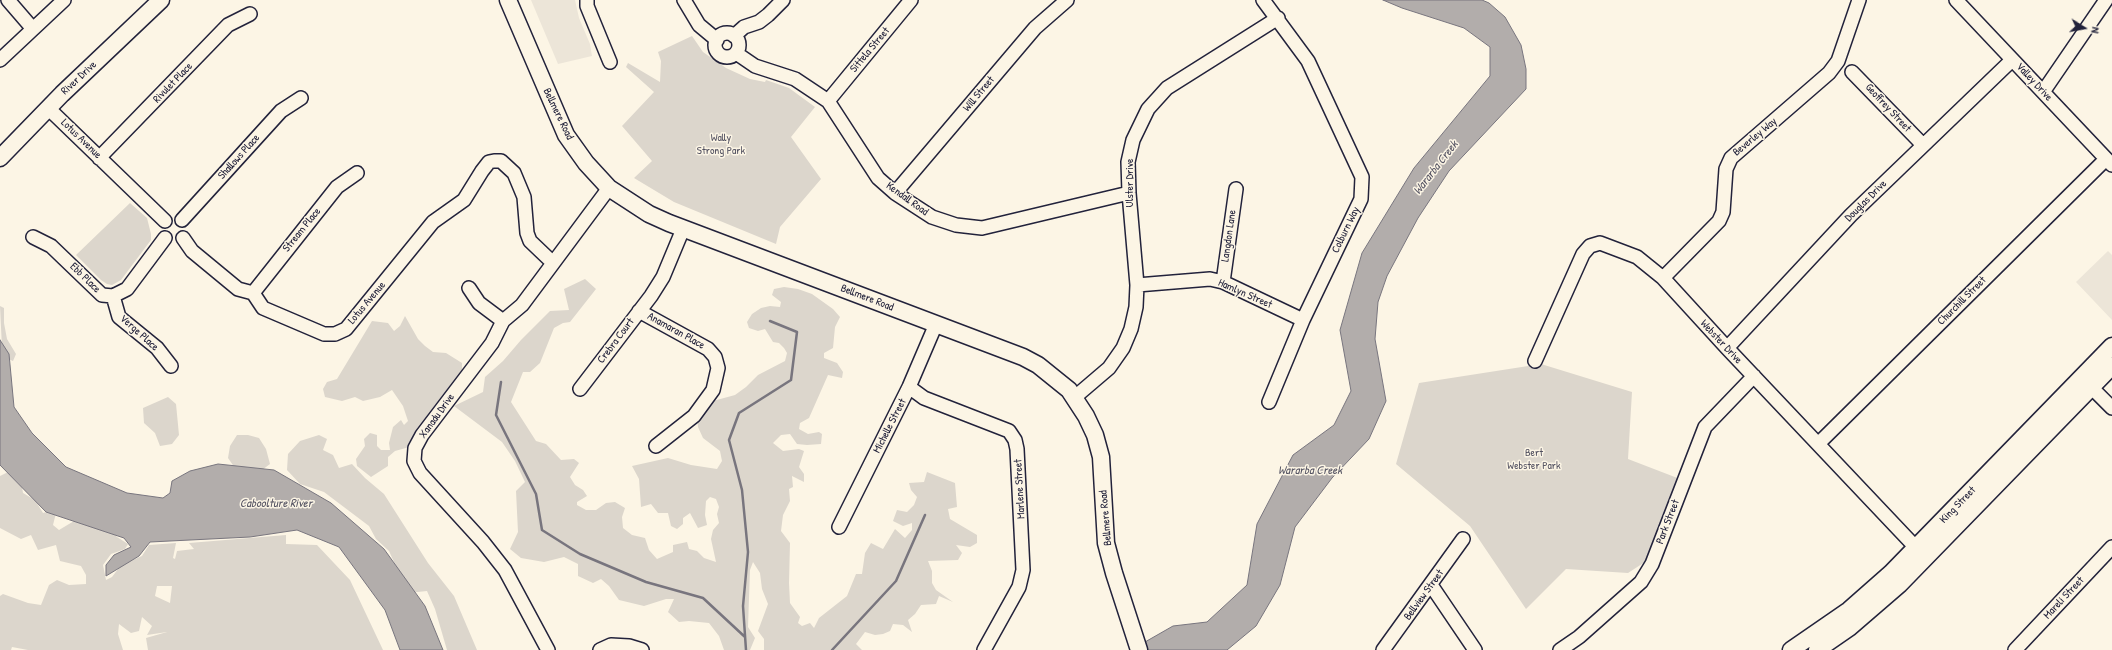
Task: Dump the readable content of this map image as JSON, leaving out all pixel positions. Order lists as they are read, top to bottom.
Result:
{
  "streets": {
    "main road": ["River Drive", "Bellmere Road", "King Street"],
    "street": [
      "Sittela Street",
      "Valley Drive",
      "Rivulet Place",
      "Will Street",
      "Geoffrey Street",
      "Beverley Way",
      "Lotus Avenue",
      "Shallows Place",
      "Ulster Drive",
      "Kendall Road",
      "Douglas Drive",
      "Stream Place",
      "Colburn Way",
      "Langdon Lane",
      "Ebb Place",
      "Hamlyn Street",
      "Churchill Street",
      "Anamaran Place",
      "Verge Place",
      "Crebra Court",
      "Webster Drive",
      "Xanadu Drive",
      "Michelle Street",
      "Marlene Street",
      "Park Street",
      "Bellview Street",
      "Mareli Street"
    ]
  },
  "crossings": [
    ["Sittela Street", "Kendall Road"],
    ["River Drive", "Lotus Avenue"],
    ["Valley Drive", "Douglas Drive"],
    ["Valley Drive", "Churchill Street"],
    ["Rivulet Place", "Lotus Avenue"],
    ["Will Street", "Kendall Road"],
    ["Geoffrey Street", "Douglas Drive"],
    ["Bellmere Road", "Ulster Drive"],
    ["Bellmere Road", "Crebra Court"],
    ["Bellmere Road", "Xanadu Drive"],
    ["Bellmere Road", "Michelle Street"],
    ["Beverley Way", "Webster Drive"],
    ["Lotus Avenue", "Shallows Place"],
    ["Lotus Avenue", "Stream Place"],
    ["Lotus Avenue", "Ebb Place"],
    ["Lotus Avenue", "Xanadu Drive"],
    ["Shallows Place", "Ebb Place"],
    ["Ulster Drive", "Kendall Road"],
    ["Ulster Drive", "Colburn Way"],
    ["Ulster Drive", "Hamlyn Street"],
    ["Douglas Drive", "Webster Drive"],
    ["Colburn Way", "Hamlyn Street"],
    ["Langdon Lane", "Hamlyn Street"],
    ["Ebb Place", "Verge Place"],
    ["Churchill Street", "Webster Drive"],
    ["Anamaran Place", "Crebra Court"],
    ["Webster Drive", "King Street"],
    ["Webster Drive", "Park Street"],
    ["Michelle Street", "Marlene Street"]
  ],
  "water": ["Wararba Creek", "Caboolture River"],
  "parks": ["Wally Strong Park", "Bert Webster Park"],
  "north": "right"
}
